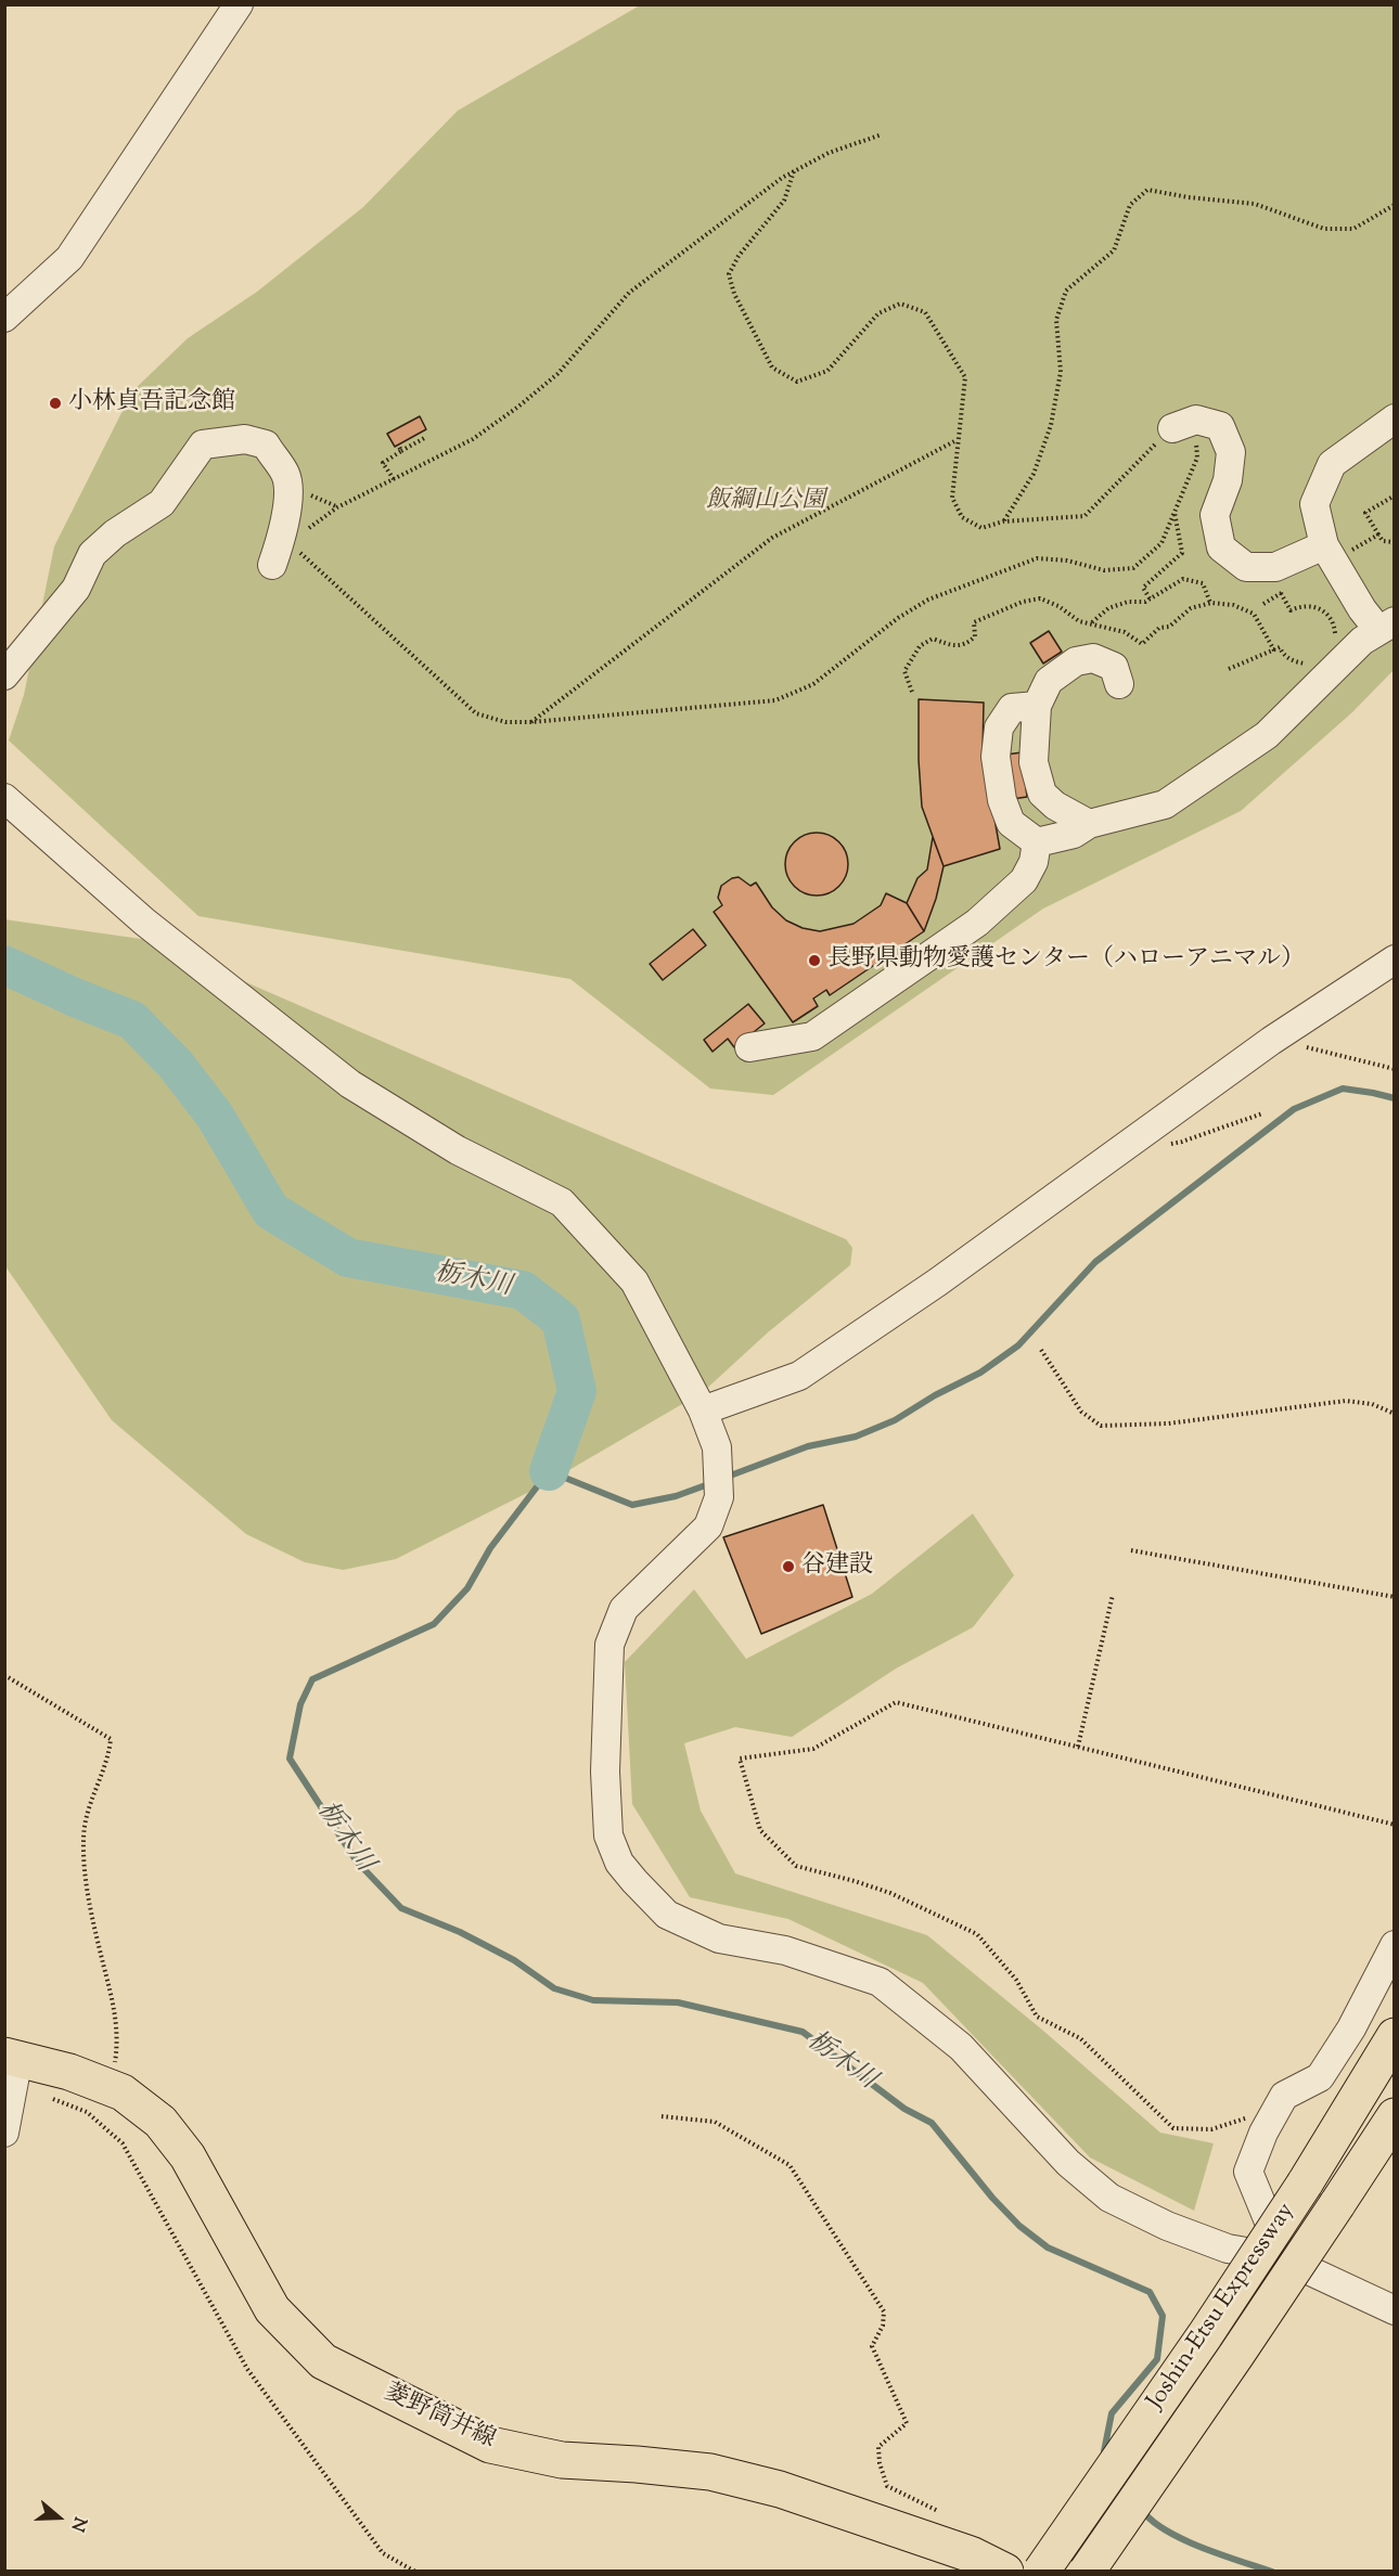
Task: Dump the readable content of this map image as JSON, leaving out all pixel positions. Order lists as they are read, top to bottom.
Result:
{
  "streets": {
    "main road": ["Joshin-Etsu Expressway", "菱野筒井線"]
  },
  "water": ["栃木川"],
  "parks": ["飯綱山公園"],
  "places": ["小林貞吾記念館", "長野県動物愛護センター（ハローアニマル）", "谷建設"],
  "north": "right"
}
